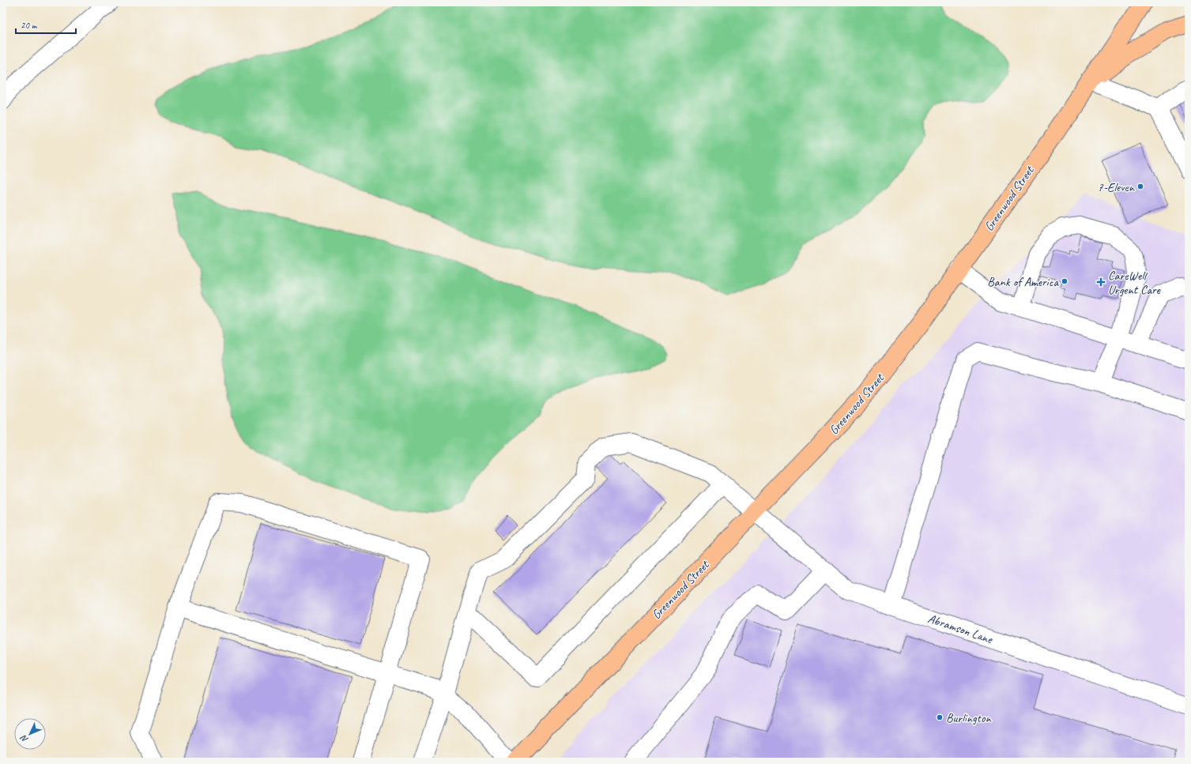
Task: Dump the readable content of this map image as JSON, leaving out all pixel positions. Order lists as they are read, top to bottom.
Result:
{
  "streets": {
    "main road": ["Greenwood Street"],
    "lane": ["Abramson Lane"]
  },
  "crossings": [
    ["Greenwood Street", "Abramson Lane"]
  ],
  "places": {
    "other": ["7-Eleven", "Bank of America", "Burlington"],
    "health": ["CareWell Urgent Care"]
  },
  "scale_bar": "20 m",
  "north": "bottom left"
}
